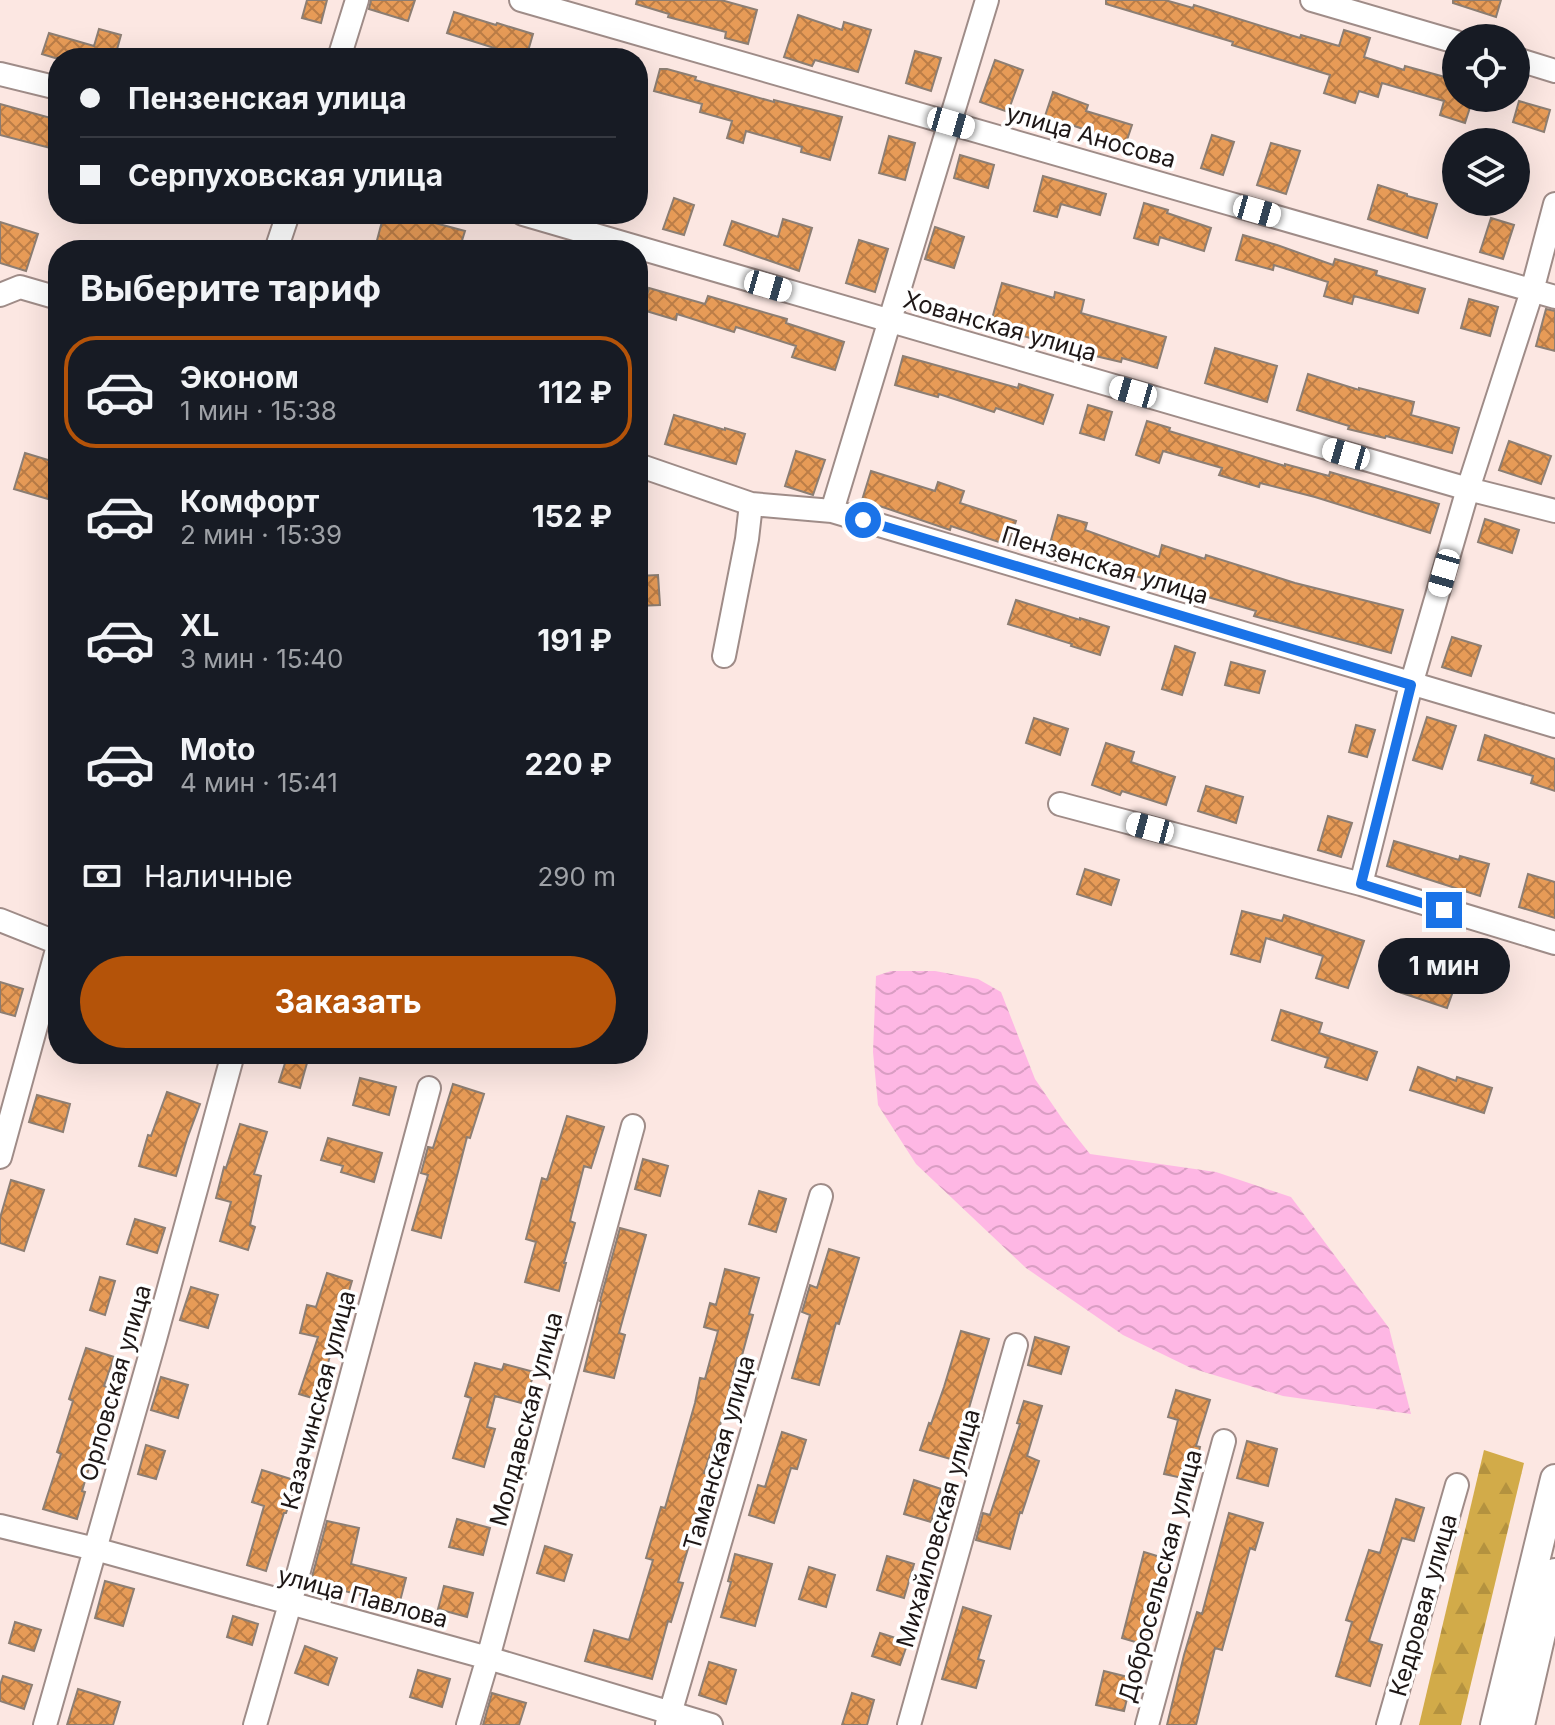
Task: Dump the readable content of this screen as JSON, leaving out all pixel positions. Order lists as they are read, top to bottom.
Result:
{
  "streets": {
    "street": [
      "улица Аносова",
      "Хованская улица",
      "Пензенская улица",
      "Орловская улица",
      "Казачинская улица",
      "Молдавская улица",
      "Таманская улица",
      "Михайловская улица",
      "Добросельская улица",
      "улица Павлова",
      "Кедровая улица"
    ]
  },
  "crossings": [
    ["Орловская улица", "улица Павлова"],
    ["Казачинская улица", "улица Павлова"],
    ["Молдавская улица", "улица Павлова"],
    ["Таманская улица", "улица Павлова"]
  ],
  "page": {
    "banner": ["Пензенская улица", "Серпуховская улица"],
    "heading": "Выберите тариф",
    "list": [
      {
        "name": "Эконом",
        "note": "1 мин · 15:38",
        "value": "112 ₽"
      },
      {
        "name": "Комфорт",
        "note": "2 мин · 15:39",
        "value": "152 ₽"
      },
      {
        "name": "XL",
        "note": "3 мин · 15:40",
        "value": "191 ₽"
      },
      {
        "name": "Moto",
        "note": "4 мин · 15:41",
        "value": "220 ₽"
      }
    ],
    "pay": ["Наличные", "290 m"],
    "bubble": "1 мин",
    "buttons": "Заказать"
  }
}
